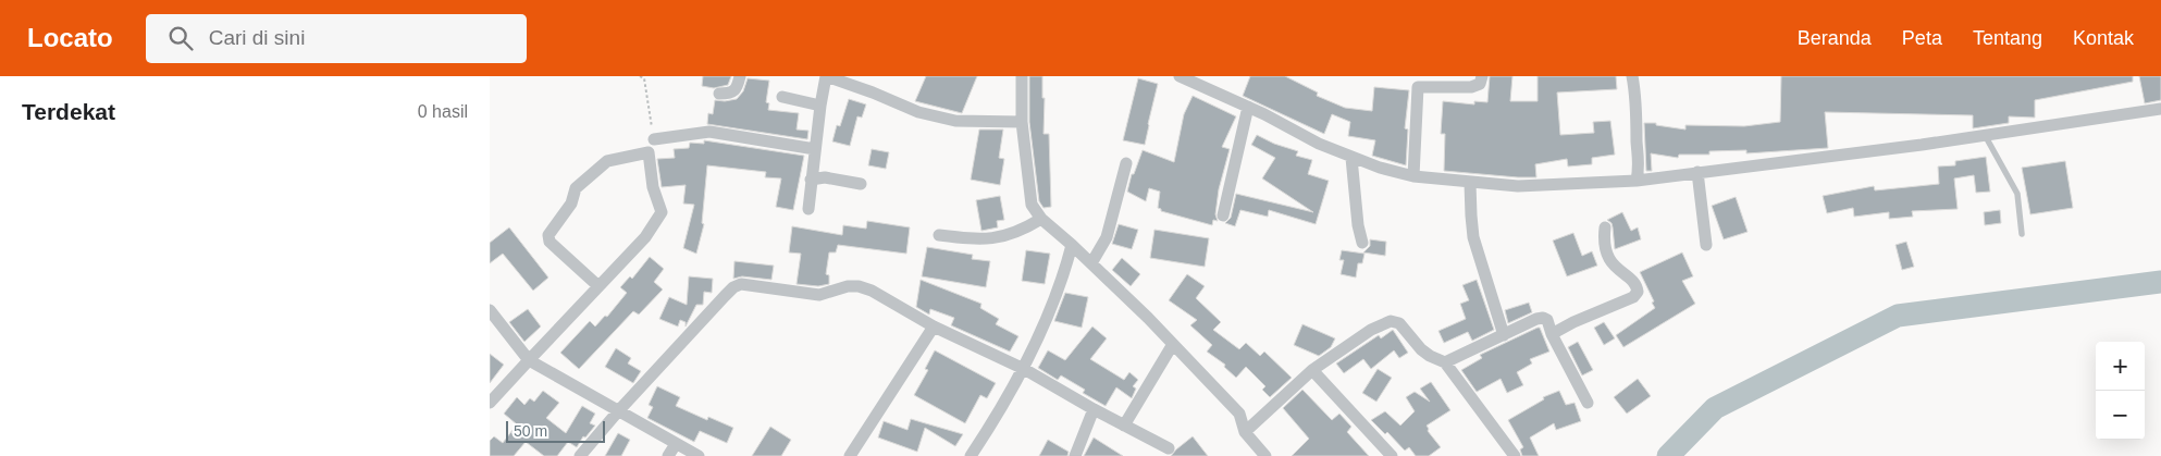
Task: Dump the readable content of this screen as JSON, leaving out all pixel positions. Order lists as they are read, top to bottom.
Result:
{
  "scale_bar": "50 m",
  "page": {
    "header": "Locato",
    "search": "Cari di sini",
    "nav": [
      "Beranda",
      "Peta",
      "Tentang",
      "Kontak"
    ],
    "heading": ["Terdekat", "0 hasil"],
    "map_buttons": ["+", "−"],
    "scale": "50 m"
  }
}
